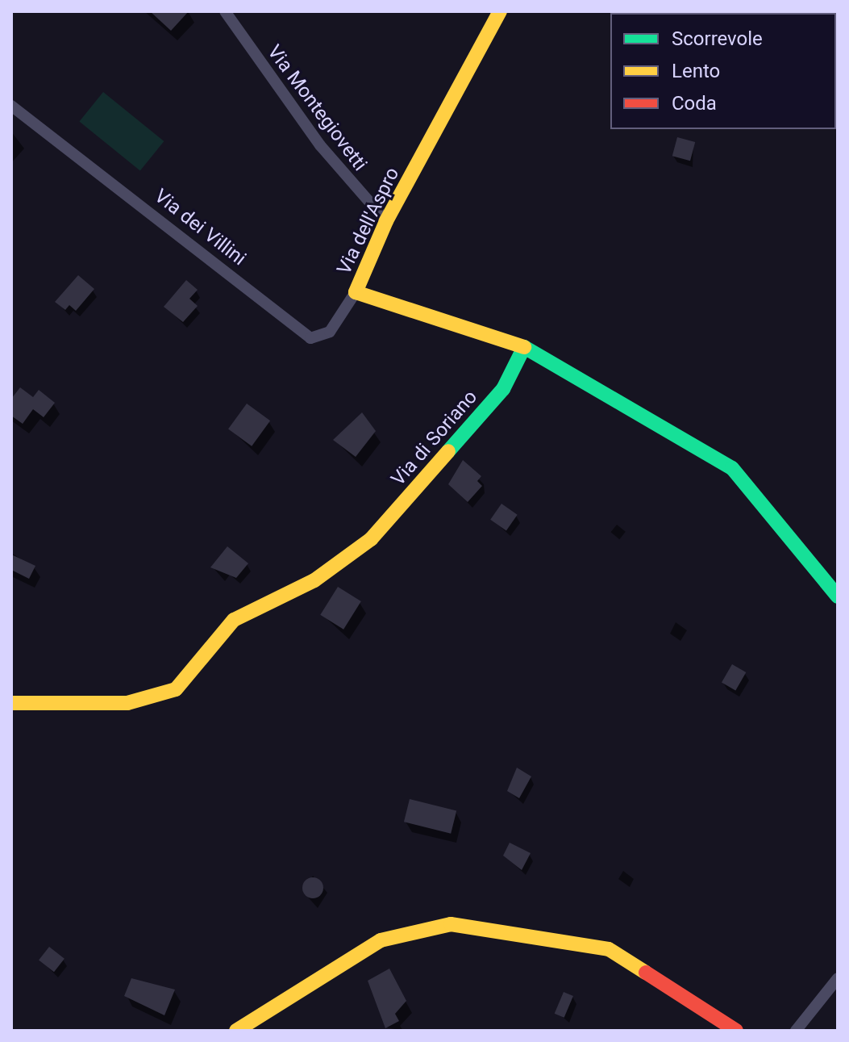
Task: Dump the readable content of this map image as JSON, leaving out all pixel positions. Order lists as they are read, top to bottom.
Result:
{
  "streets": {
    "street": [
      "Via Montegiovetti",
      "Via dell'Aspro",
      "Via dei Villini",
      "Via di Soriano"
    ]
  },
  "crossings": [
    ["Via Montegiovetti", "Via dell'Aspro"],
    ["Via dell'Aspro", "Via dei Villini"],
    ["Via dell'Aspro", "Via di Soriano"]
  ],
  "legend": ["Scorrevole", "Lento", "Coda"]
}
